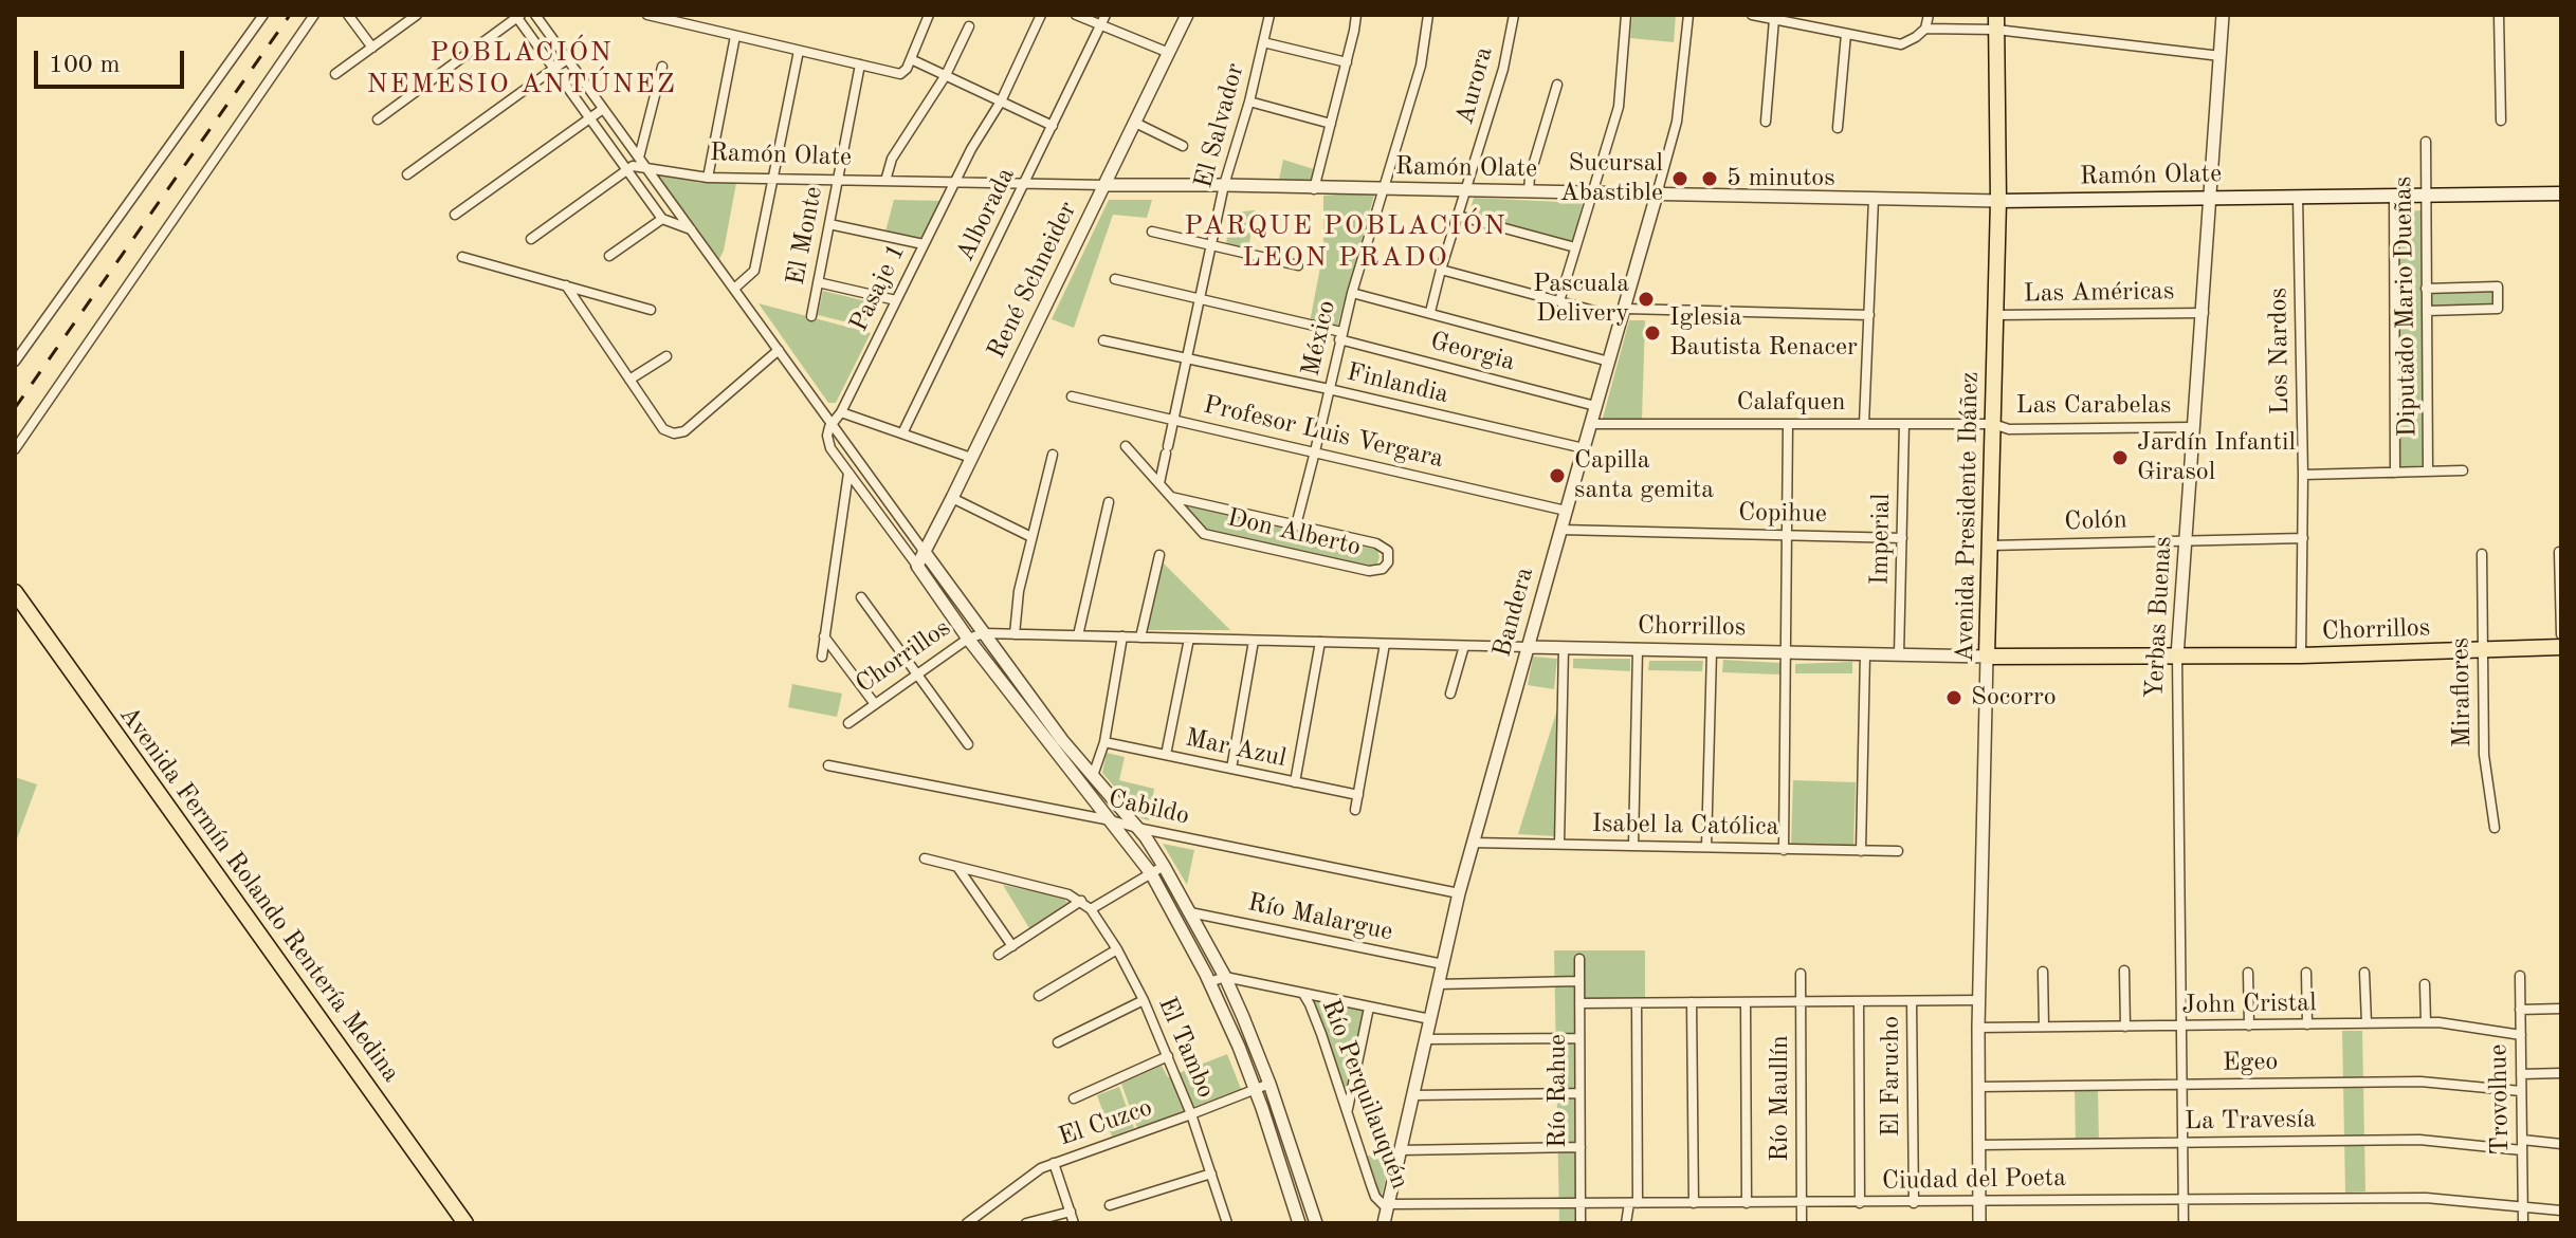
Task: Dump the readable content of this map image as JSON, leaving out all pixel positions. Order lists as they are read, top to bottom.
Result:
{
  "streets": {
    "main road": [
      "Ramón Olate",
      "Avenida Presidente Ibáñez",
      "Chorrillos",
      "Avenida Fermín Rolando Rentería Medina"
    ],
    "street": [
      "Aurora",
      "El Salvador",
      "Alborada",
      "El Monte",
      "René Schneider",
      "Pasaje 1",
      "Las Américas",
      "Diputado Mario Dueñas",
      "México",
      "Los Nardos",
      "Georgia",
      "Finlandia",
      "Calafquen",
      "Las Carabelas",
      "Profesor Luis Vergara",
      "Copihue",
      "Colón",
      "Don Alberto",
      "Imperial",
      "Bandera",
      "Yerbas Buenas",
      "Miraflores",
      "Mar Azul",
      "Cabildo",
      "Isabel la Católica",
      "Río Malargue",
      "John Cristal",
      "El Tambo",
      "Egeo",
      "El Farucho",
      "Río Rahue",
      "Río Perquilauquén",
      "Río Maullín",
      "Trovolhue",
      "La Travesía",
      "El Cuzco",
      "Ciudad del Poeta"
    ]
  },
  "crossings": [
    ["Aurora", "Ramón Olate"],
    ["El Salvador", "Ramón Olate"],
    ["El Salvador", "Georgia"],
    ["El Salvador", "Finlandia"],
    ["El Salvador", "Profesor Luis Vergara"],
    ["El Salvador", "Don Alberto"],
    ["Ramón Olate", "Alborada"],
    ["Ramón Olate", "El Monte"],
    ["Ramón Olate", "René Schneider"],
    ["Ramón Olate", "Pasaje 1"],
    ["Ramón Olate", "Diputado Mario Dueñas"],
    ["Ramón Olate", "México"],
    ["Ramón Olate", "Los Nardos"],
    ["Ramón Olate", "Avenida Presidente Ibáñez"],
    ["Ramón Olate", "Bandera"],
    ["Ramón Olate", "Yerbas Buenas"],
    ["Las Américas", "Avenida Presidente Ibáñez"],
    ["Las Américas", "Yerbas Buenas"],
    ["México", "Georgia"],
    ["México", "Finlandia"],
    ["México", "Profesor Luis Vergara"],
    ["México", "Don Alberto"],
    ["Los Nardos", "Colón"],
    ["Los Nardos", "Chorrillos"],
    ["Georgia", "Bandera"],
    ["Finlandia", "Bandera"],
    ["Calafquen", "Las Carabelas"],
    ["Calafquen", "Avenida Presidente Ibáñez"],
    ["Calafquen", "Imperial"],
    ["Calafquen", "Bandera"],
    ["Las Carabelas", "Avenida Presidente Ibáñez"],
    ["Las Carabelas", "Yerbas Buenas"],
    ["Profesor Luis Vergara", "Bandera"],
    ["Copihue", "Imperial"],
    ["Copihue", "Bandera"],
    ["Avenida Presidente Ibáñez", "Colón"],
    ["Avenida Presidente Ibáñez", "Chorrillos"],
    ["Avenida Presidente Ibáñez", "John Cristal"],
    ["Avenida Presidente Ibáñez", "Egeo"],
    ["Avenida Presidente Ibáñez", "La Travesía"],
    ["Avenida Presidente Ibáñez", "Ciudad del Poeta"],
    ["Colón", "Yerbas Buenas"],
    ["Imperial", "Chorrillos"],
    ["Bandera", "Chorrillos"],
    ["Bandera", "Cabildo"],
    ["Bandera", "Isabel la Católica"],
    ["Bandera", "Río Malargue"],
    ["Bandera", "Río Perquilauquén"],
    ["Bandera", "Ciudad del Poeta"],
    ["Yerbas Buenas", "Chorrillos"],
    ["Yerbas Buenas", "John Cristal"],
    ["Yerbas Buenas", "Egeo"],
    ["Yerbas Buenas", "La Travesía"],
    ["Yerbas Buenas", "Ciudad del Poeta"],
    ["Chorrillos", "Miraflores"],
    ["John Cristal", "Trovolhue"],
    ["El Tambo", "El Cuzco"],
    ["Egeo", "Trovolhue"],
    ["El Farucho", "Ciudad del Poeta"],
    ["Río Rahue", "Ciudad del Poeta"],
    ["Río Perquilauquén", "Ciudad del Poeta"],
    ["Río Maullín", "Ciudad del Poeta"],
    ["Trovolhue", "La Travesía"],
    ["Trovolhue", "Ciudad del Poeta"]
  ],
  "districts": ["POBLACIÓN NEMESIO ANTÚNEZ", "PARQUE POBLACIÓN LEON PRADO"],
  "places": [
    "Sucursal Abastible",
    "5 minutos",
    "Pascuala Delivery",
    "Iglesia Bautista Renacer",
    "Jardín Infantil Girasol",
    "Capilla santa gemita",
    "Socorro"
  ],
  "scale_bar": "100 m"
}
